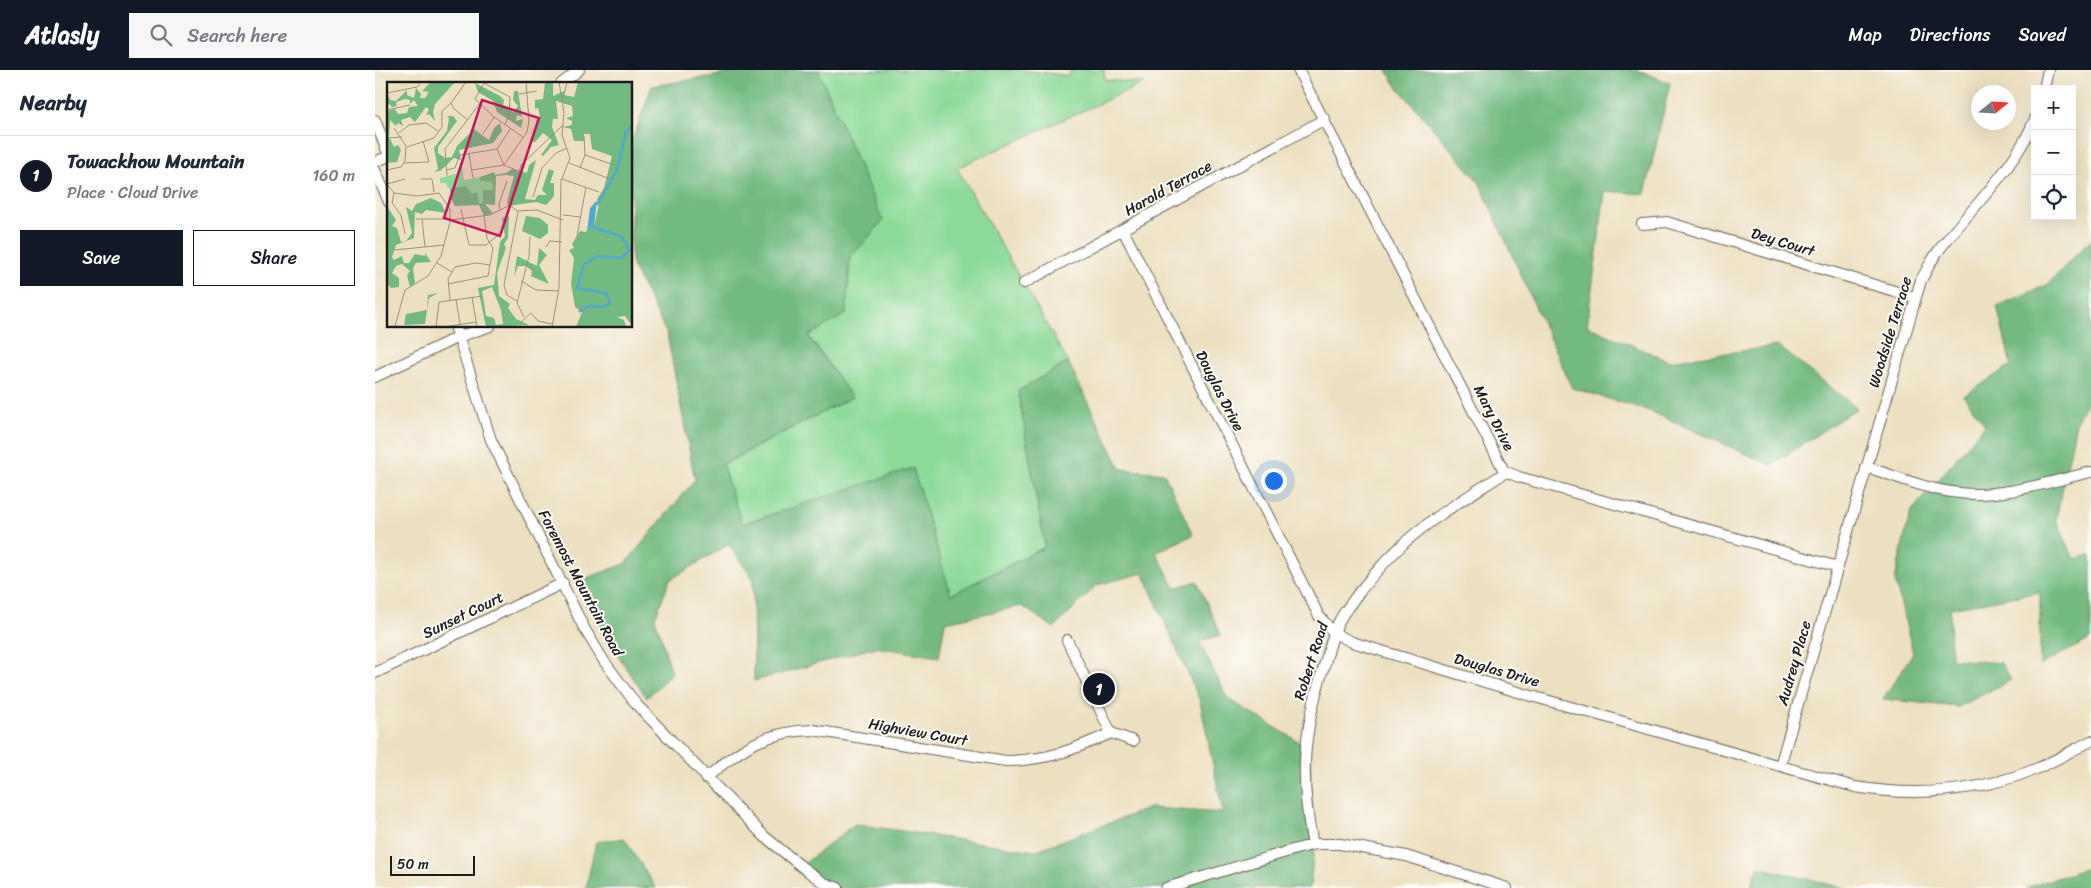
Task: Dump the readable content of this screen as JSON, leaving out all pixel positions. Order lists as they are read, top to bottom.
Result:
{
  "streets": {
    "street": [
      "Harold Terrace",
      "Dey Court",
      "Woodside Terrace",
      "Douglas Drive",
      "Mary Drive",
      "Foremost Mountain Road",
      "Sunset Court",
      "Robert Road",
      "Audrey Place",
      "Highview Court"
    ]
  },
  "crossings": [
    ["Harold Terrace", "Douglas Drive"],
    ["Harold Terrace", "Mary Drive"],
    ["Dey Court", "Woodside Terrace"],
    ["Woodside Terrace", "Mary Drive"],
    ["Woodside Terrace", "Audrey Place"],
    ["Douglas Drive", "Robert Road"],
    ["Douglas Drive", "Audrey Place"],
    ["Mary Drive", "Robert Road"],
    ["Mary Drive", "Audrey Place"],
    ["Foremost Mountain Road", "Sunset Court"],
    ["Foremost Mountain Road", "Highview Court"]
  ],
  "scale_bar": "50 m",
  "north": "right",
  "page": {
    "header": "Atlasly",
    "search": "Search here",
    "nav": ["Map", "Directions", "Saved"],
    "heading": "Nearby",
    "map_buttons": ["+", "−"],
    "list": [
      {
        "mark": "1",
        "name": "Towackhow Mountain",
        "note": "Place · Cloud Drive",
        "value": "160 m"
      }
    ],
    "buttons": ["Save", "Share"],
    "pins": "1",
    "scale": "50 m"
  }
}
